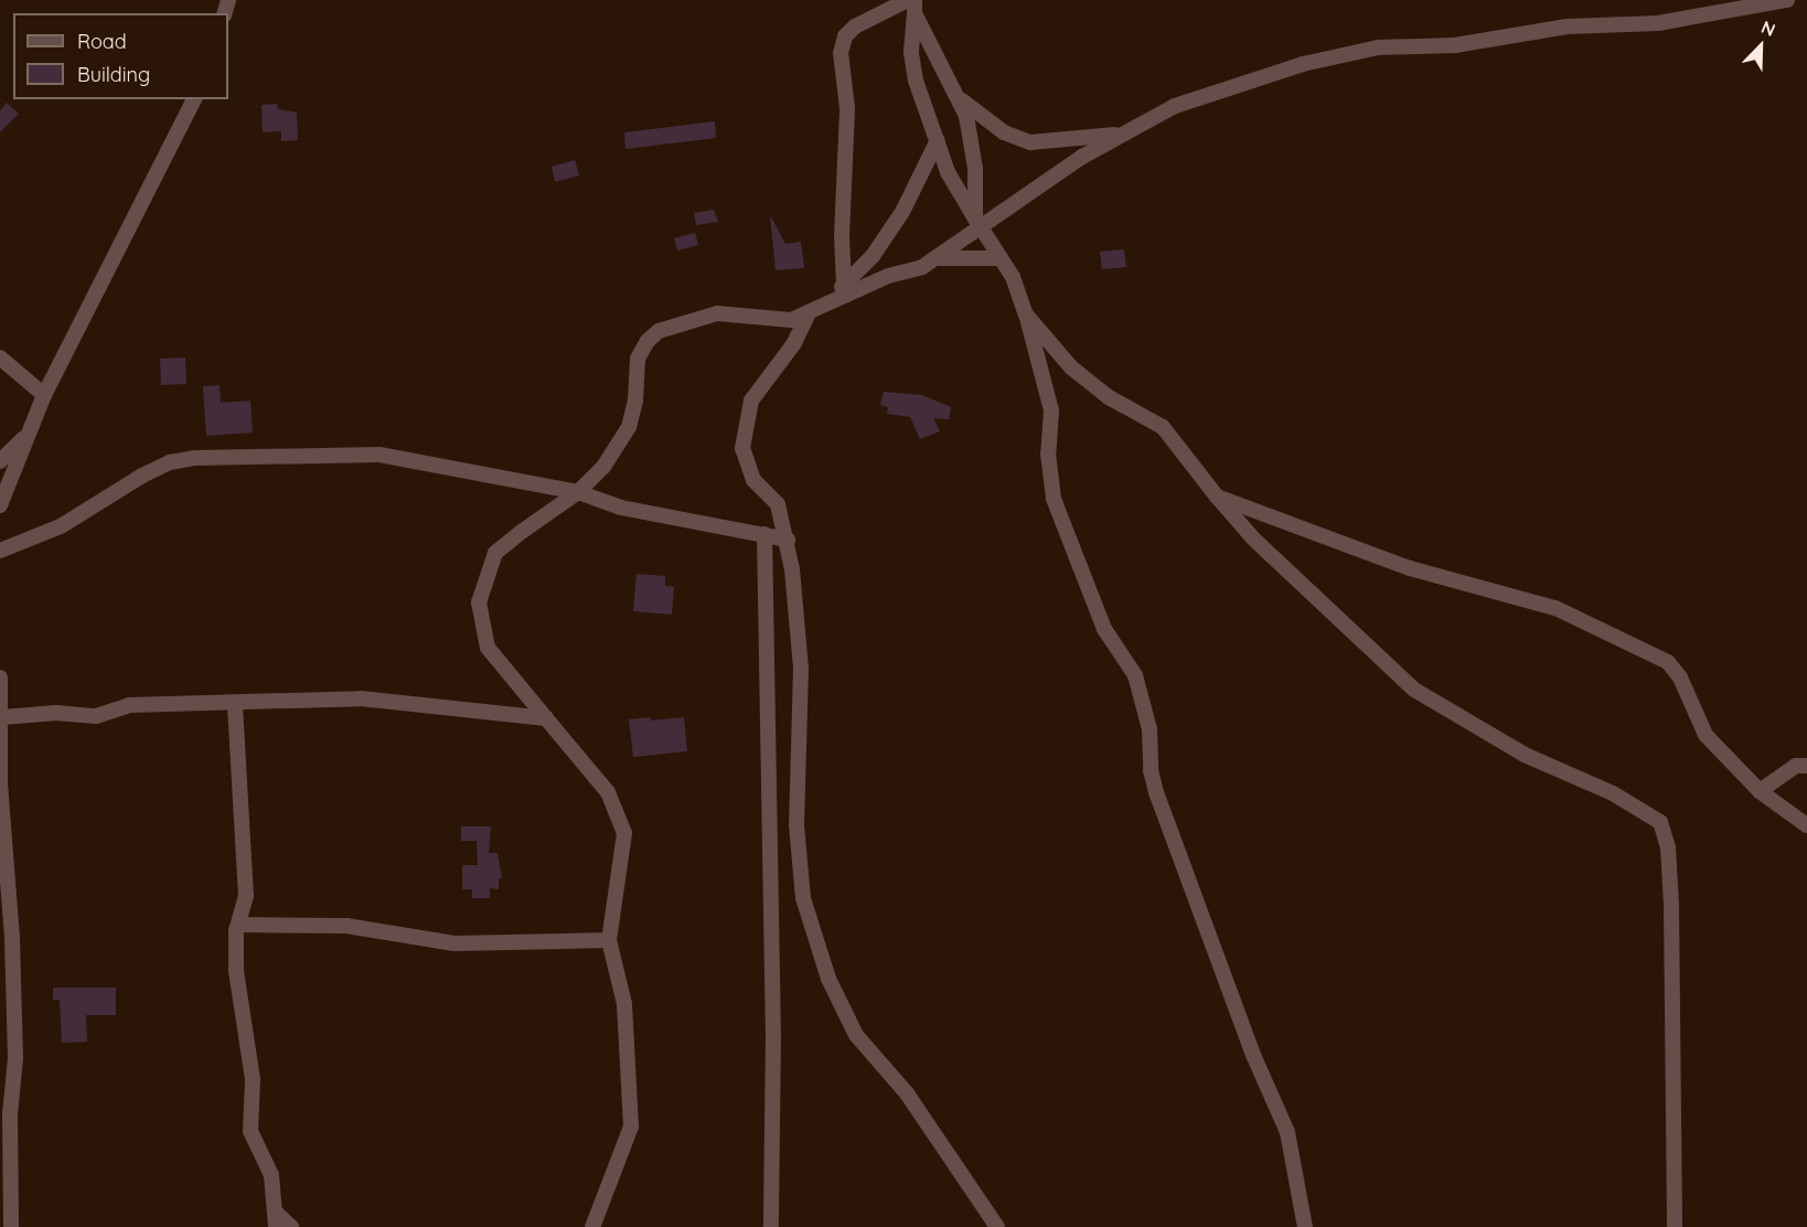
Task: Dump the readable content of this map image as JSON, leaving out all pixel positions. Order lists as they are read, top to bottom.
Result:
{
  "legend": ["Road", "Building"],
  "north": "top right"
}
